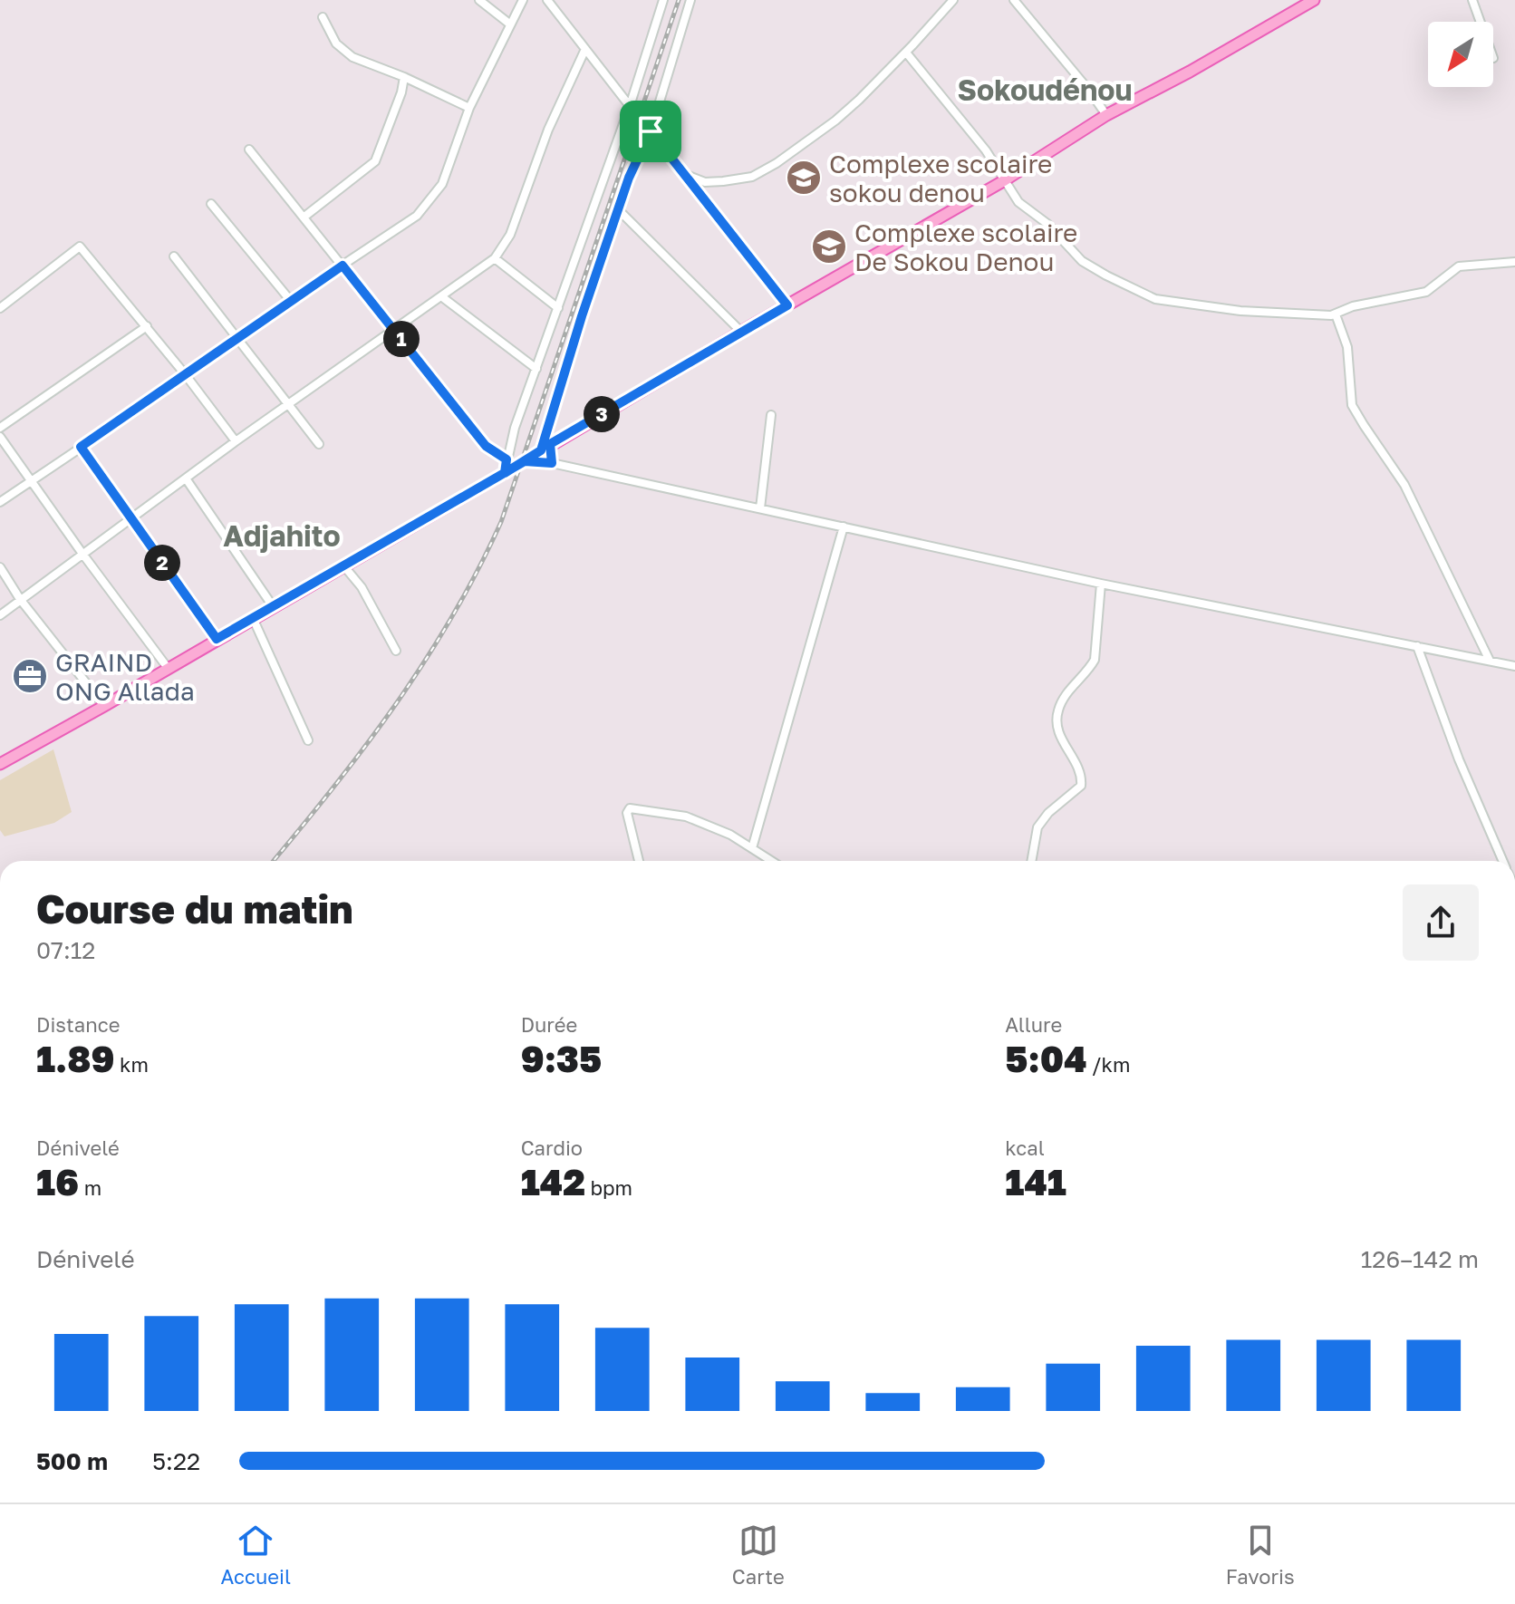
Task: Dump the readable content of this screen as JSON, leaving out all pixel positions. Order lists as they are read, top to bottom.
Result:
{
  "districts": ["Sokoudénou", "Adjahito"],
  "places": {
    "school or university": ["Complexe scolaire sokou denou", "Complexe scolaire De Sokou Denou"],
    "office": ["GRAIND ONG Allada"]
  },
  "north": "bottom left",
  "page": {
    "pins": ["1", "3", "2"],
    "heading": ["Course du matin", "07:12"],
    "stats": [
      ["Distance", "1.89 km"],
      ["Durée", "9:35"],
      ["Allure", "5:04 /km"],
      ["Dénivelé", "16 m"],
      ["Cardio", "142 bpm"],
      ["kcal", "141"]
    ],
    "chart": ["Dénivelé", "126–142 m"],
    "list": [
      {
        "name": "500 m",
        "note": "5:22"
      }
    ],
    "tabs": ["Accueil", "Carte", "Favoris"]
  }
}
